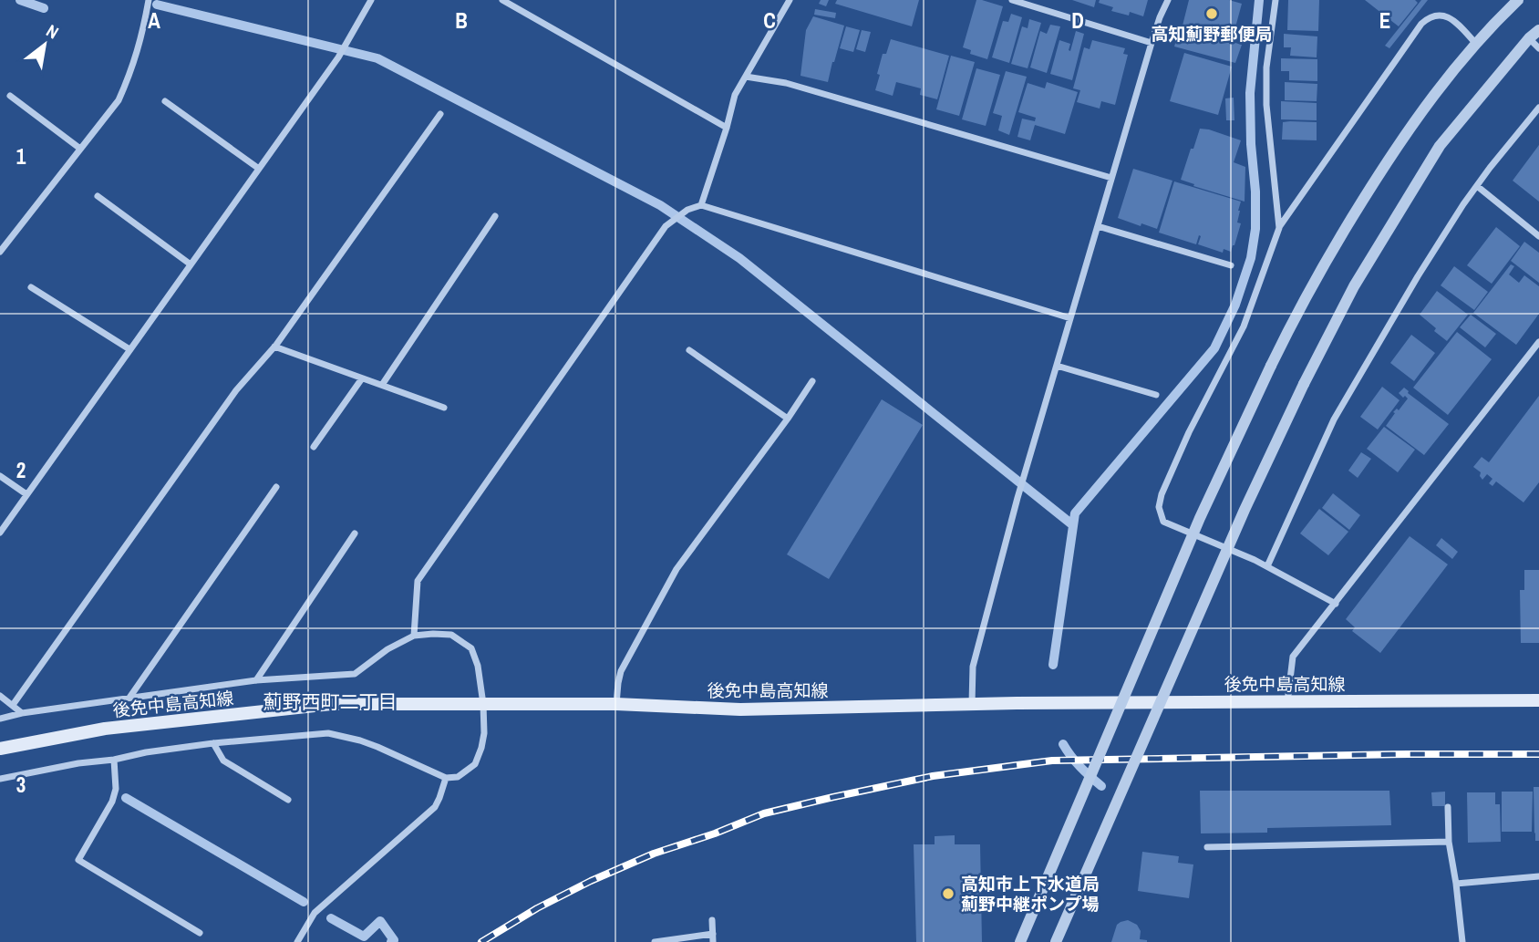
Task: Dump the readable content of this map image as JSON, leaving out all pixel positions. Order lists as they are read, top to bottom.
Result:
{
  "streets": {
    "main road": ["後免中島高知線"]
  },
  "districts": ["薊野西町二丁目"],
  "places": ["高知薊野郵便局", "高知市上下水道局 薊野中継ポンプ場"],
  "north": "top right",
  "grid": {
    "columns": [
      "A",
      "B",
      "C",
      "D",
      "E"
    ],
    "rows": ["1", "2", "3"]
  }
}
